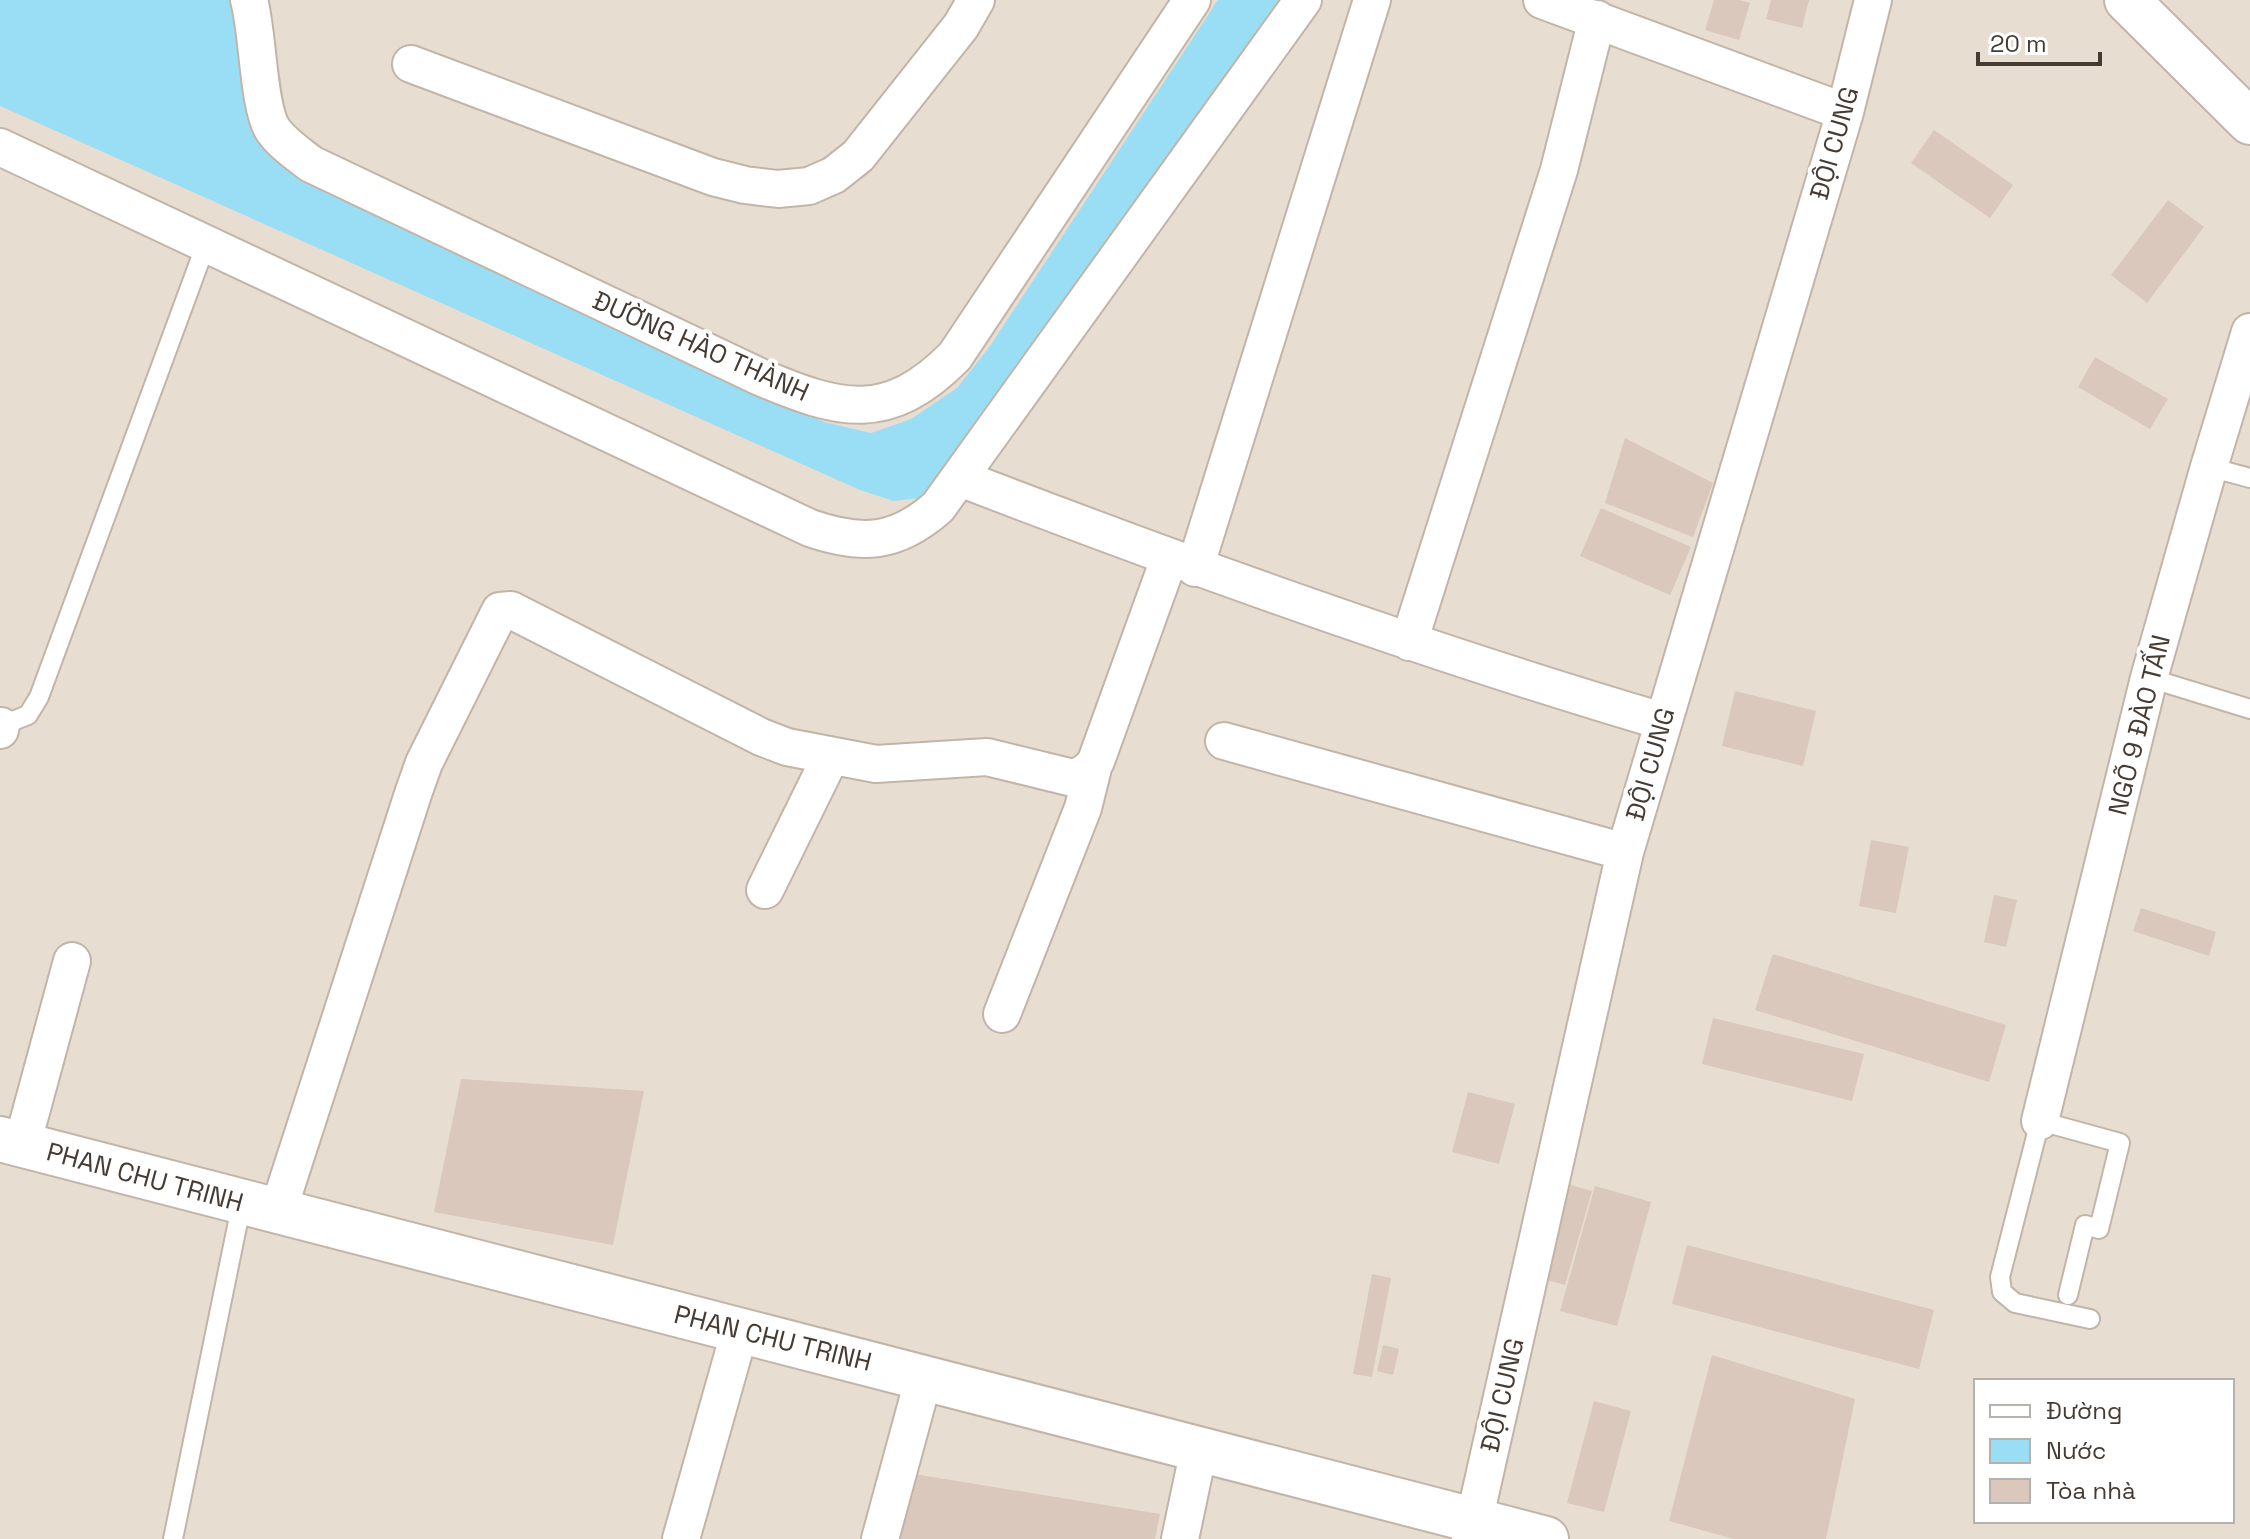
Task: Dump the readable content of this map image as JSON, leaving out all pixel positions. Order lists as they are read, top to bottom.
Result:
{
  "streets": {
    "street": [
      "ĐỘI CUNG",
      "ĐƯỜNG HÀO THÀNH",
      "NGÕ 9 ĐÀO TẤN",
      "PHAN CHU TRINH"
    ]
  },
  "crossings": [
    ["ĐỘI CUNG", "PHAN CHU TRINH"]
  ],
  "legend": ["Đường", "Nước", "Tòa nhà"],
  "scale_bar": "20 m"
}
